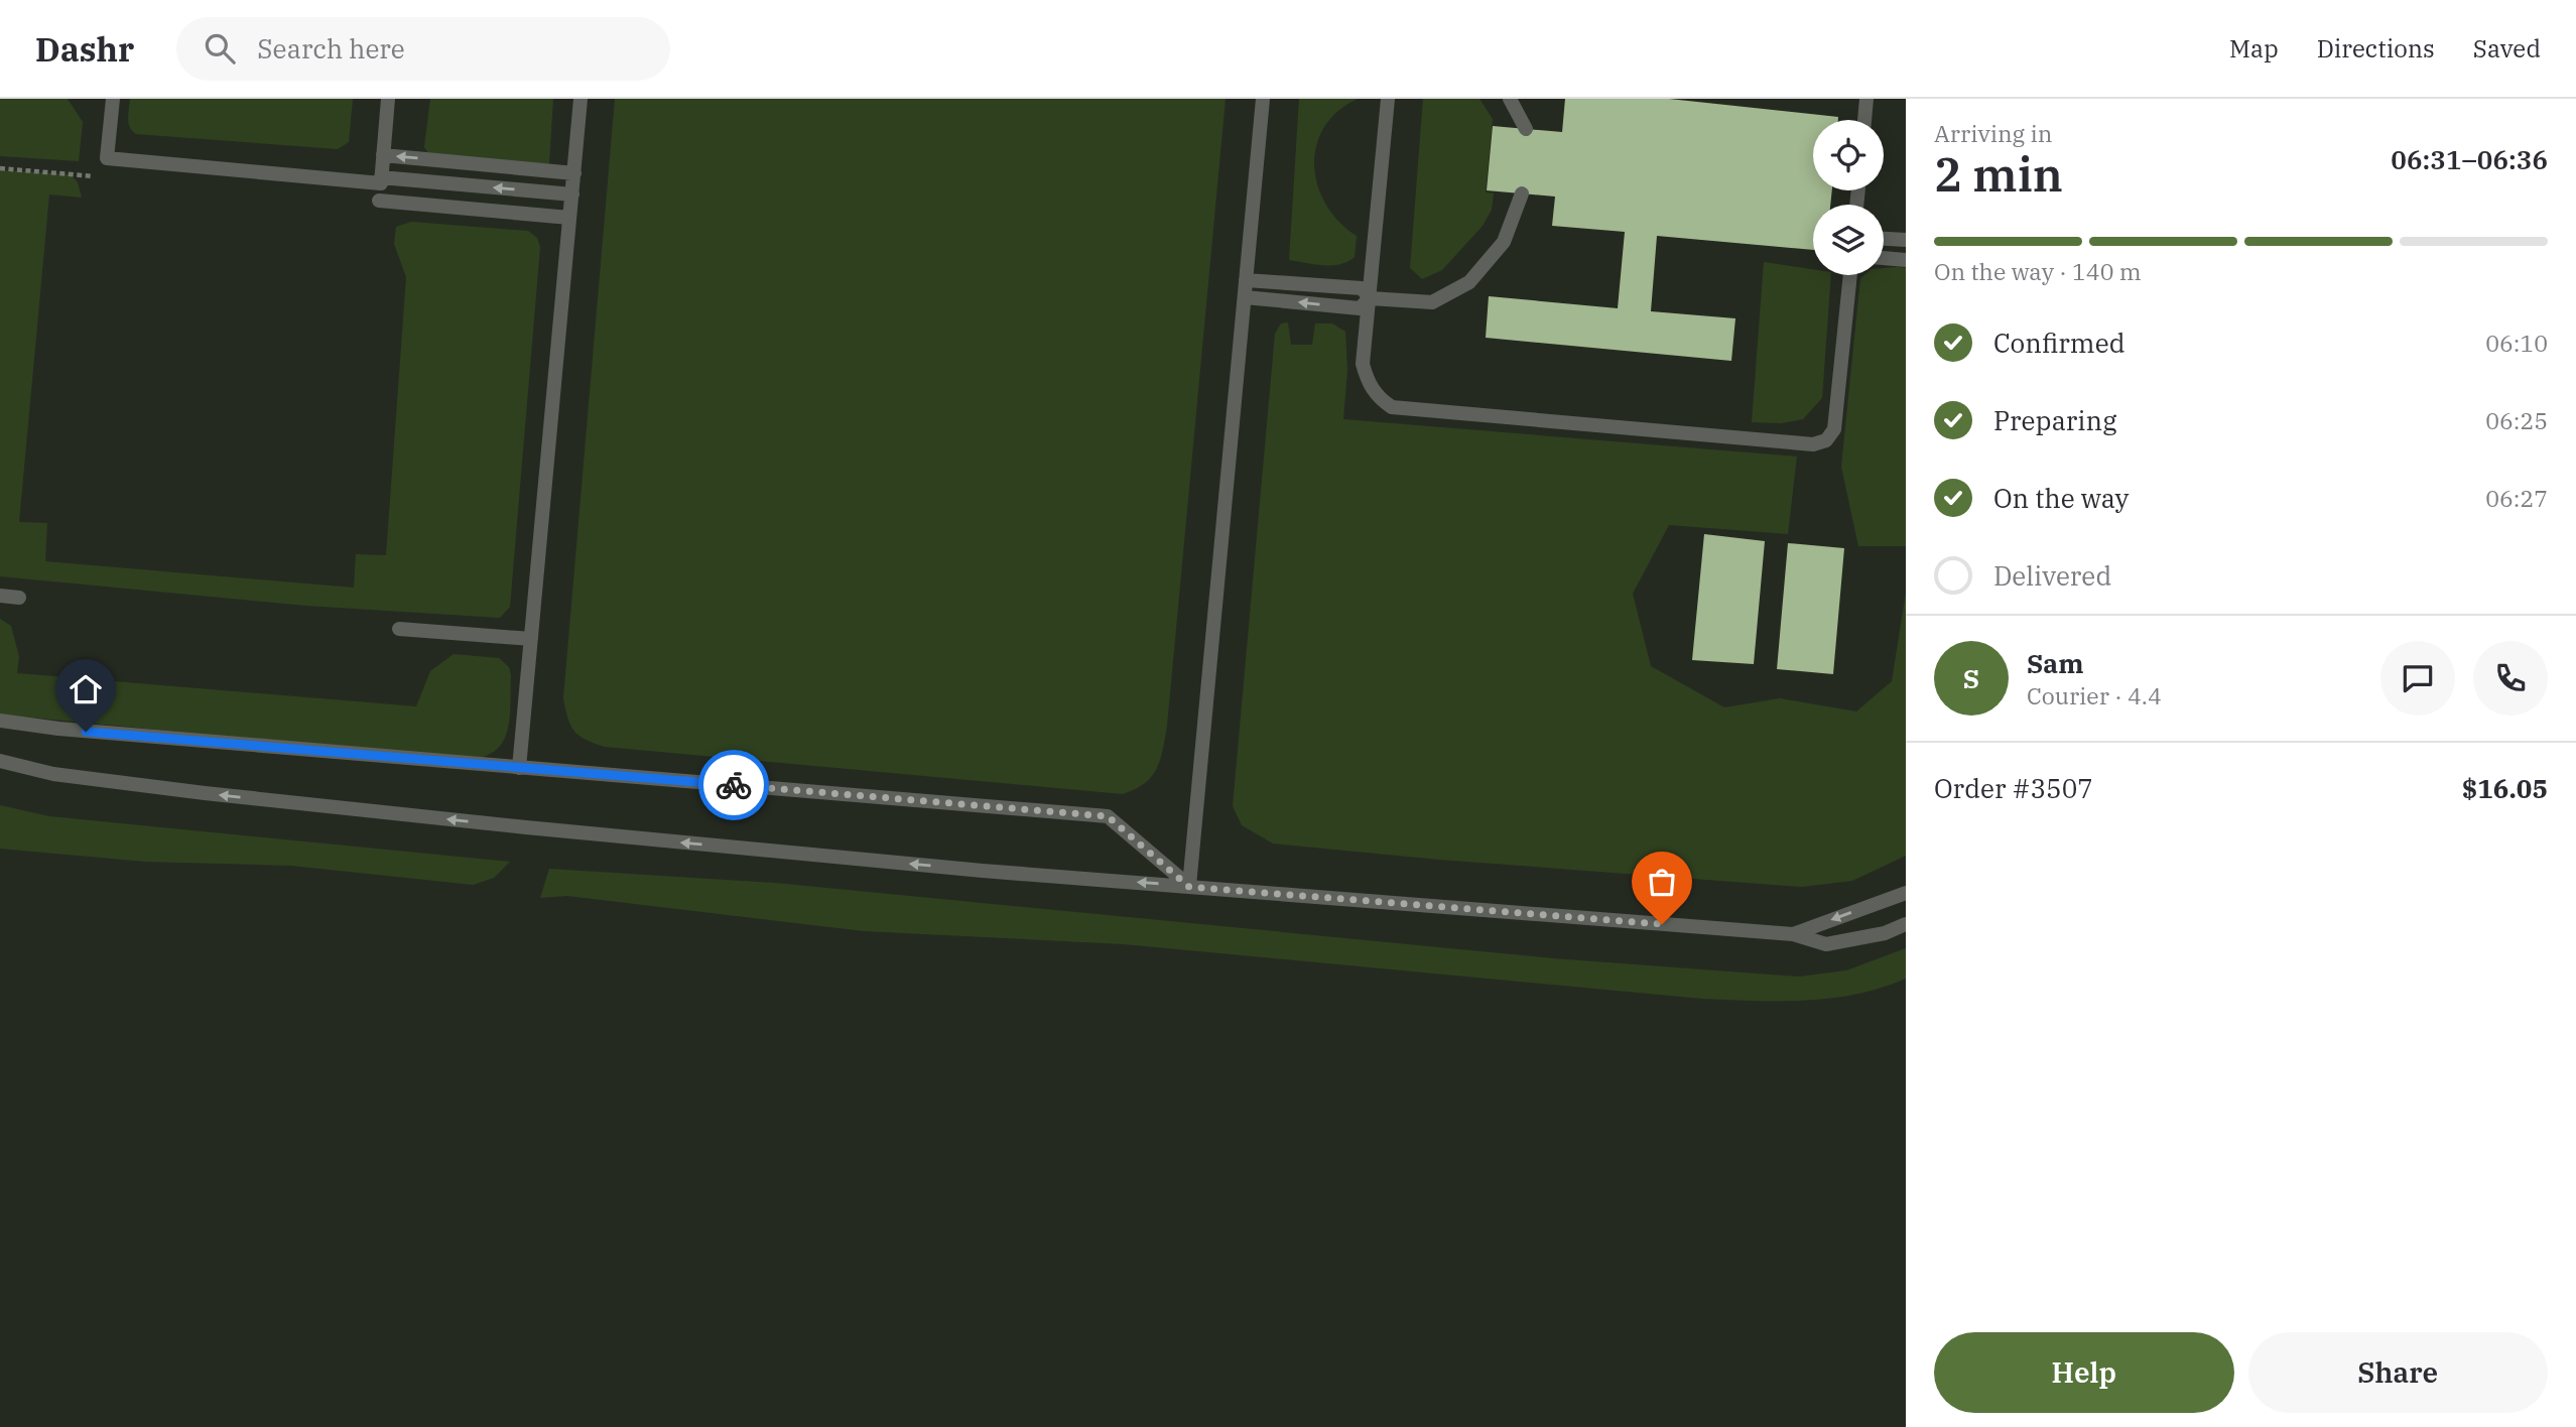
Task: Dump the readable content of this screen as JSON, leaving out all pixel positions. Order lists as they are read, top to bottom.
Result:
{
  "page": {
    "header": "Dashr",
    "search": "Search here",
    "nav": ["Map", "Directions", "Saved"],
    "heading": ["2 min", "Arriving in", "06:31–06:36"],
    "panel": [
      "Sam",
      "Courier · 4.4",
      "Order #3507",
      "$16.05"
    ],
    "bar": "On the way · 140 m",
    "list": [
      ["Confirmed", "06:10"],
      ["Preparing", "06:25"],
      ["On the way", "06:27"],
      "Delivered"
    ],
    "round": "S",
    "buttons": ["Help", "Share"]
  }
}
